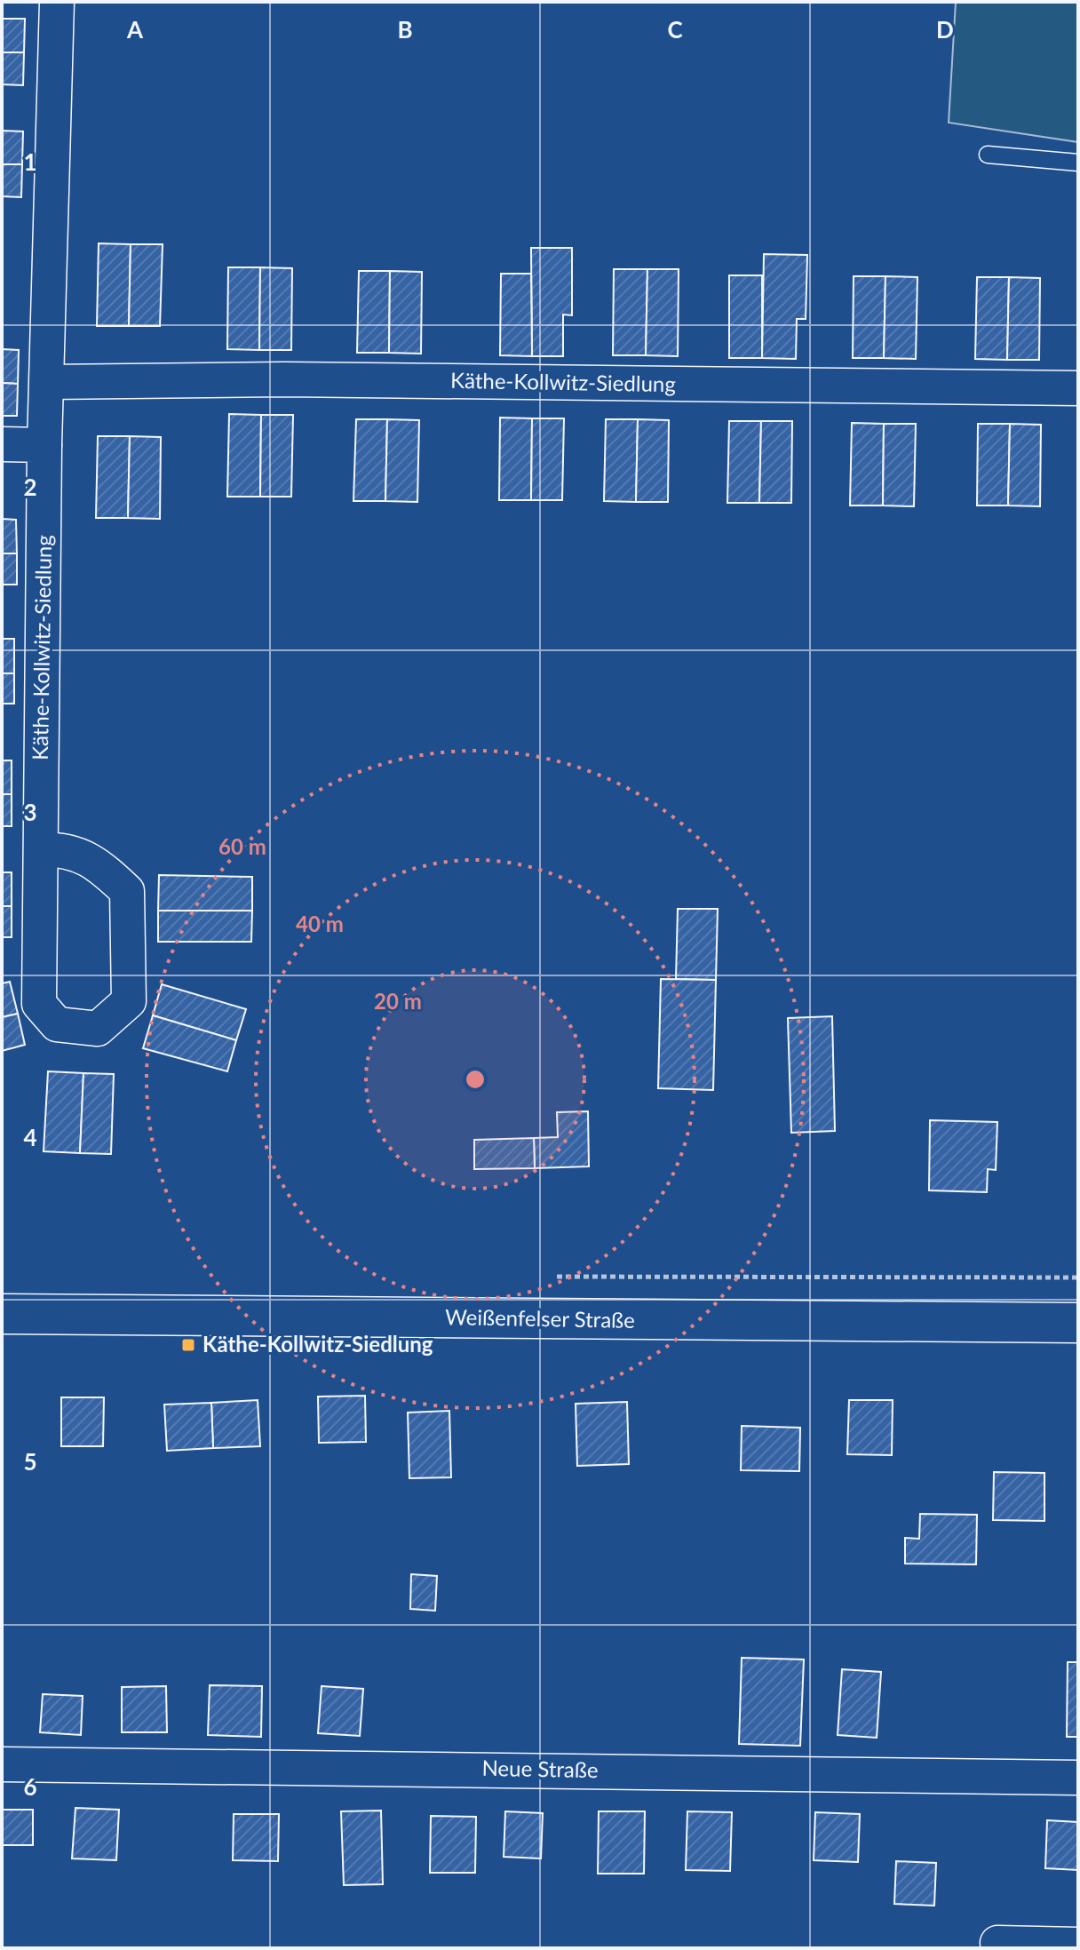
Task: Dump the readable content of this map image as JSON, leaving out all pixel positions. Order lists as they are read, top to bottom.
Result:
{
  "streets": {
    "street": ["Käthe-Kollwitz-Siedlung", "Weißenfelser Straße", "Neue Straße"]
  },
  "places": {
    "transit": ["Käthe-Kollwitz-Siedlung"]
  },
  "grid": {
    "columns": [
      "A",
      "B",
      "C",
      "D"
    ],
    "rows": [
      "1",
      "2",
      "3",
      "4",
      "5",
      "6"
    ]
  },
  "rings": ["60 m", "40 m", "20 m"]
}
